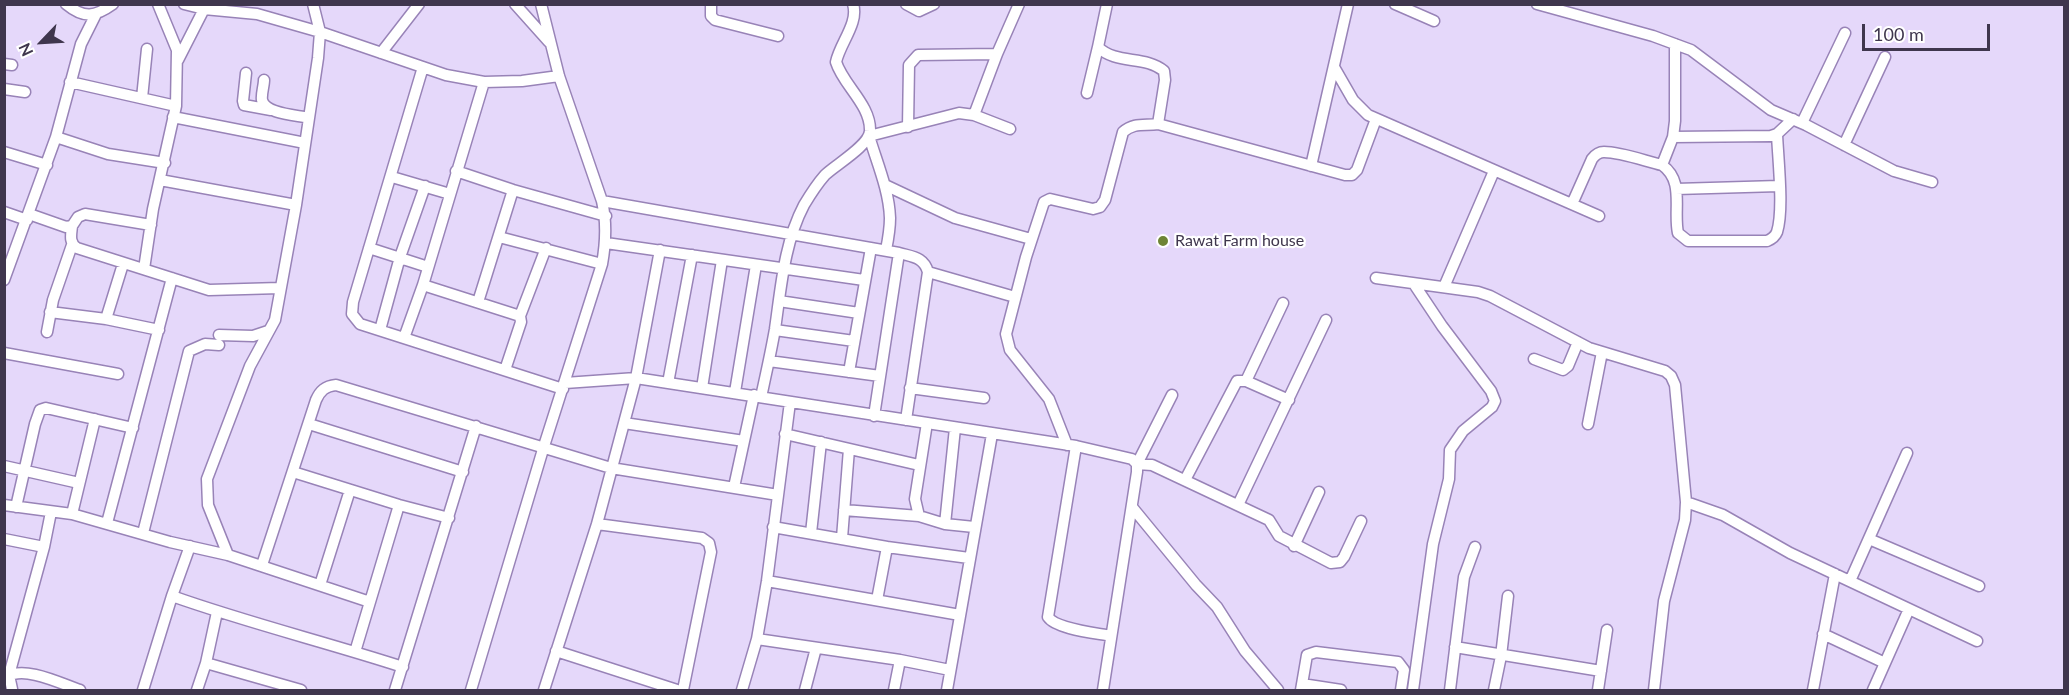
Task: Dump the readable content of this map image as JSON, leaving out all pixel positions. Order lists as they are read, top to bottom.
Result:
{
  "places": ["Rawat Farm house"],
  "scale_bar": "100 m",
  "north": "bottom left"
}
